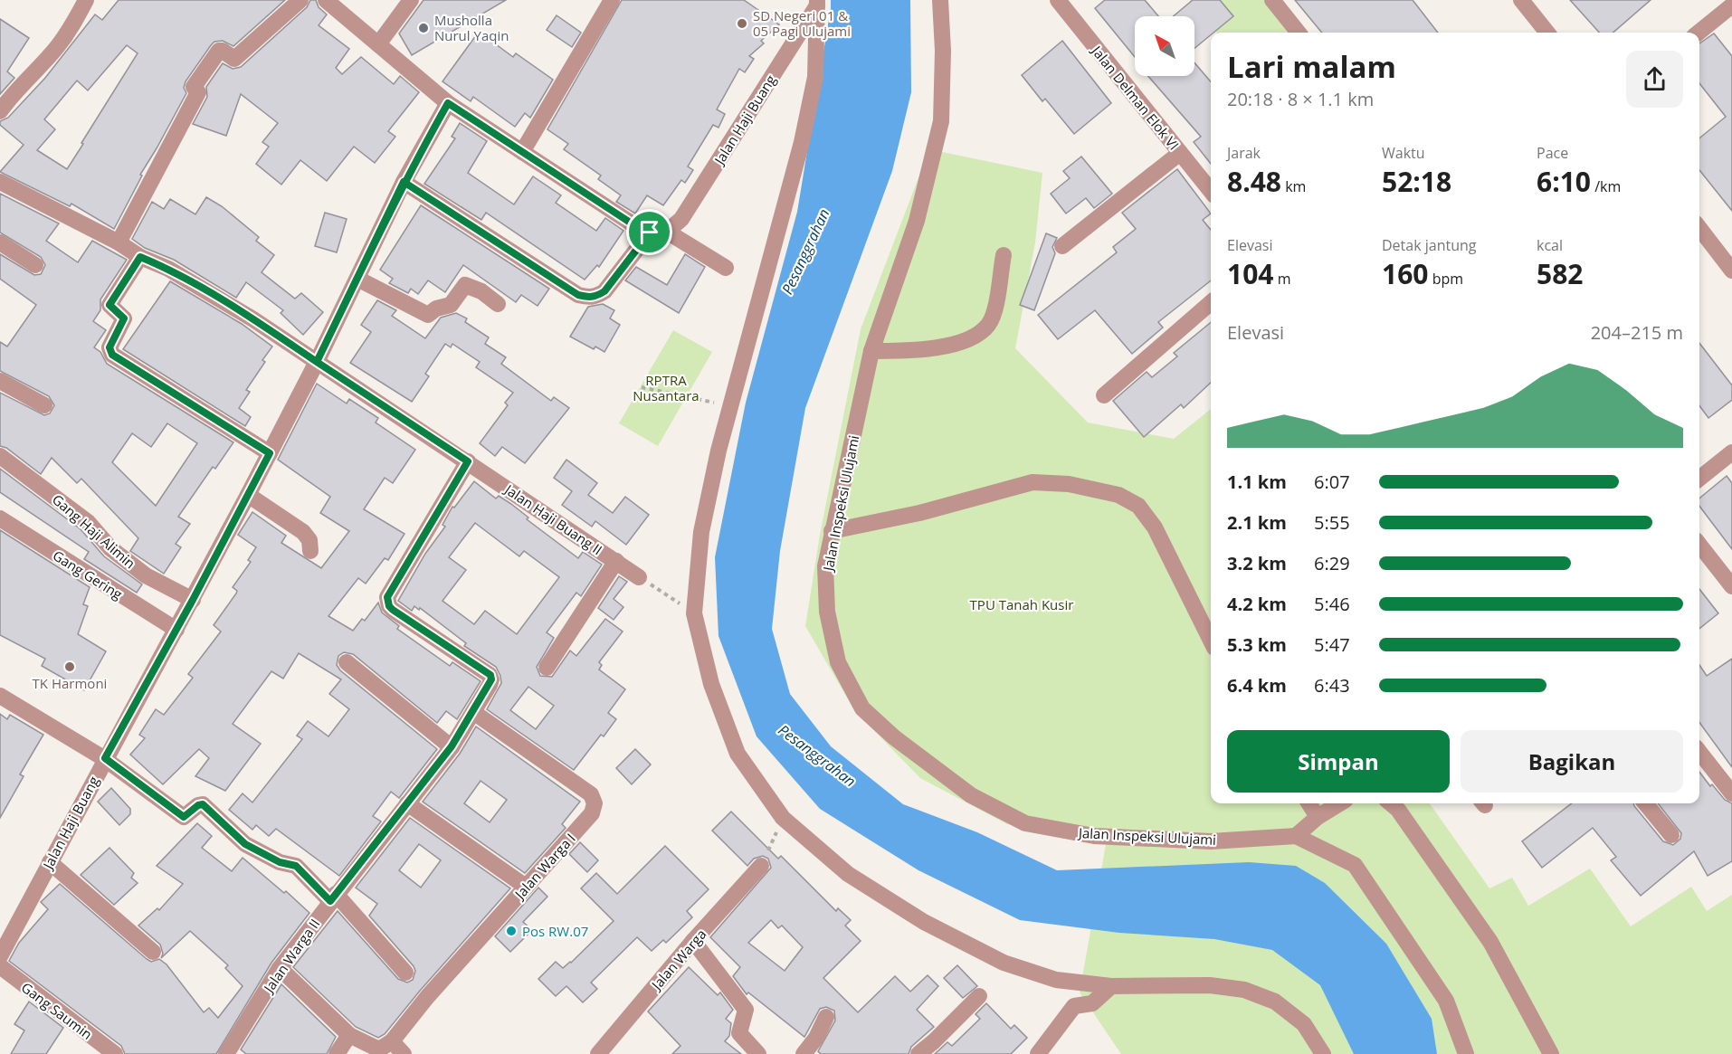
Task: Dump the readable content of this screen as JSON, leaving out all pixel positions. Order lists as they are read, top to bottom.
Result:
{
  "streets": {
    "street": [
      "Jalan Delman Elok VI",
      "Jalan Haji Buang",
      "Jalan Inspeksi Ulujami",
      "Jalan Haji Buang II",
      "Gang Haji Alimin",
      "Gang Gering",
      "Jalan Warga I",
      "Jalan Warga II",
      "Jalan Warga",
      "Gang Saumin"
    ]
  },
  "crossings": [
    ["Jalan Haji Buang", "Jalan Haji Buang II"],
    ["Jalan Haji Buang", "Gang Haji Alimin"],
    ["Jalan Haji Buang", "Gang Gering"],
    ["Jalan Haji Buang II", "Jalan Warga II"],
    ["Jalan Warga I", "Jalan Warga II"]
  ],
  "water": ["Pesanggrahan"],
  "parks": ["RPTRA Nusantara", "TPU Tanah Kusir"],
  "places": [
    "SD Negeri 01 & 05 Pagi Ulujami",
    "Musholla Nurul Yaqin",
    "TK Harmoni",
    "Pos RW.07"
  ],
  "north": "top left",
  "page": {
    "heading": ["Lari malam", "20:18 · 8 × 1.1 km"],
    "stats": [
      ["Jarak", "8.48 km"],
      ["Waktu", "52:18"],
      ["Pace", "6:10 /km"],
      ["Elevasi", "104 m"],
      ["Detak jantung", "160 bpm"],
      ["kcal", "582"]
    ],
    "chart": ["Elevasi", "204–215 m"],
    "list": [
      {
        "name": "1.1 km",
        "note": "6:07"
      },
      {
        "name": "2.1 km",
        "note": "5:55"
      },
      {
        "name": "3.2 km",
        "note": "6:29"
      },
      {
        "name": "4.2 km",
        "note": "5:46"
      },
      {
        "name": "5.3 km",
        "note": "5:47"
      },
      {
        "name": "6.4 km",
        "note": "6:43"
      }
    ],
    "buttons": ["Simpan", "Bagikan"]
  }
}
